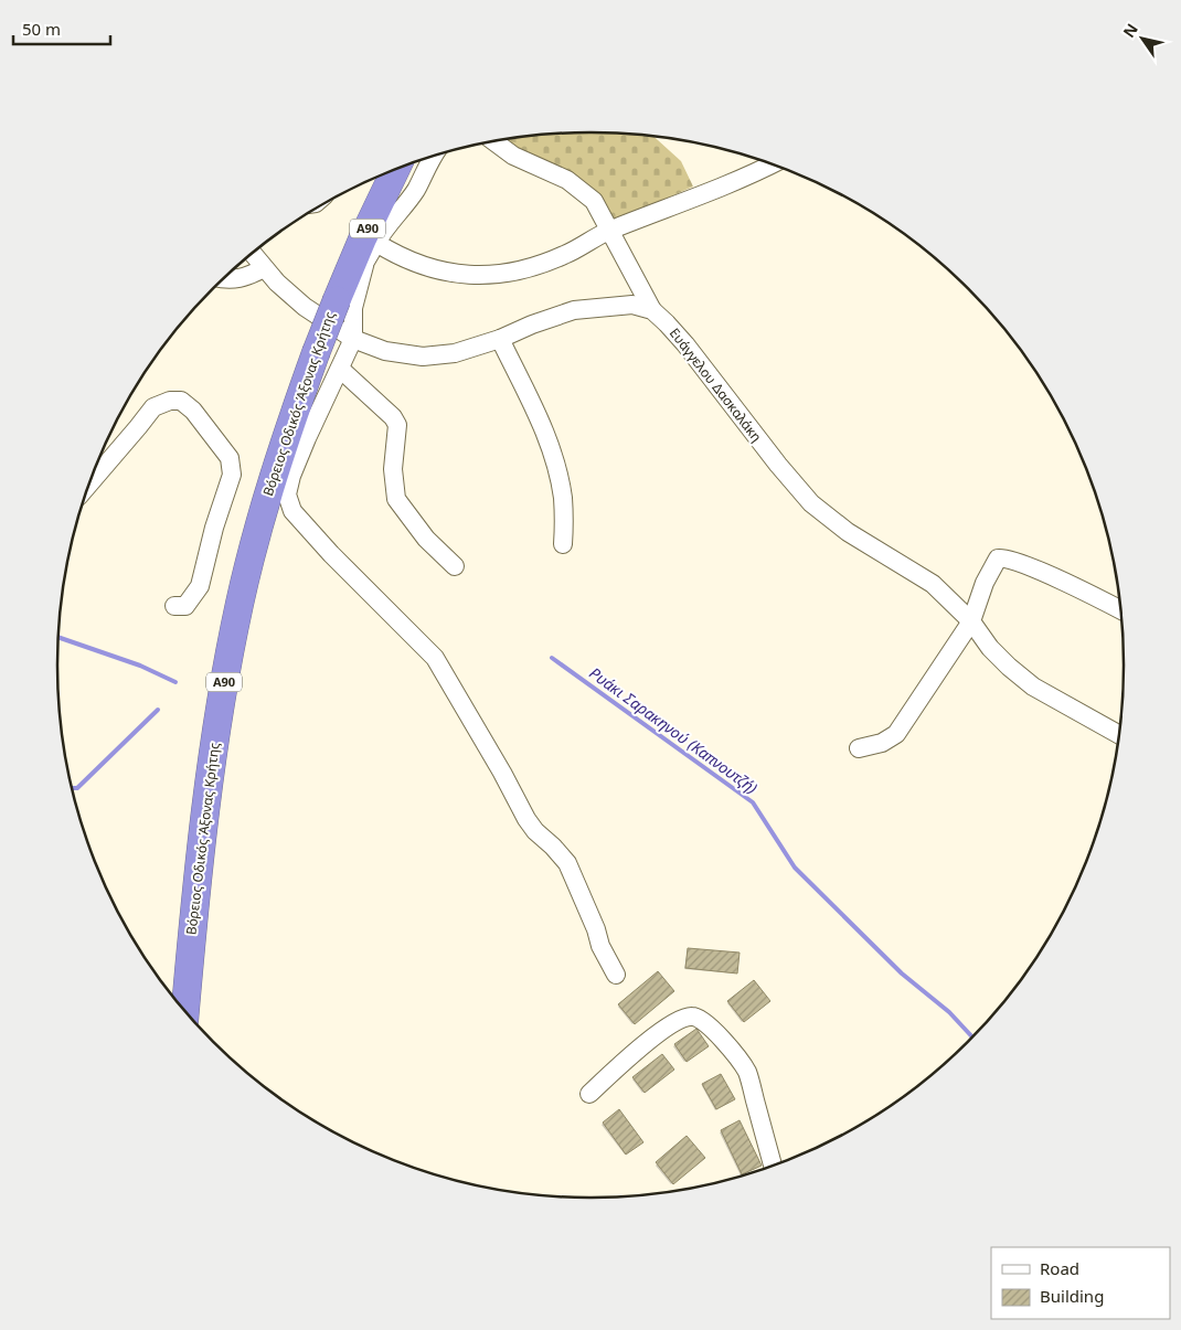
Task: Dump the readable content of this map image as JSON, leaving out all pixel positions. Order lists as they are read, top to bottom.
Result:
{
  "streets": {
    "highway": ["Α90", "Βόρειος Οδικός Άξονας Κρήτης"],
    "street": ["Ευάγγελου Δασκαλάκη"]
  },
  "water": ["Ρυάκι Σαρακηνού (Καπνουτζή)"],
  "legend": ["Road", "Building"],
  "scale_bar": "50 m",
  "north": "top left"
}
